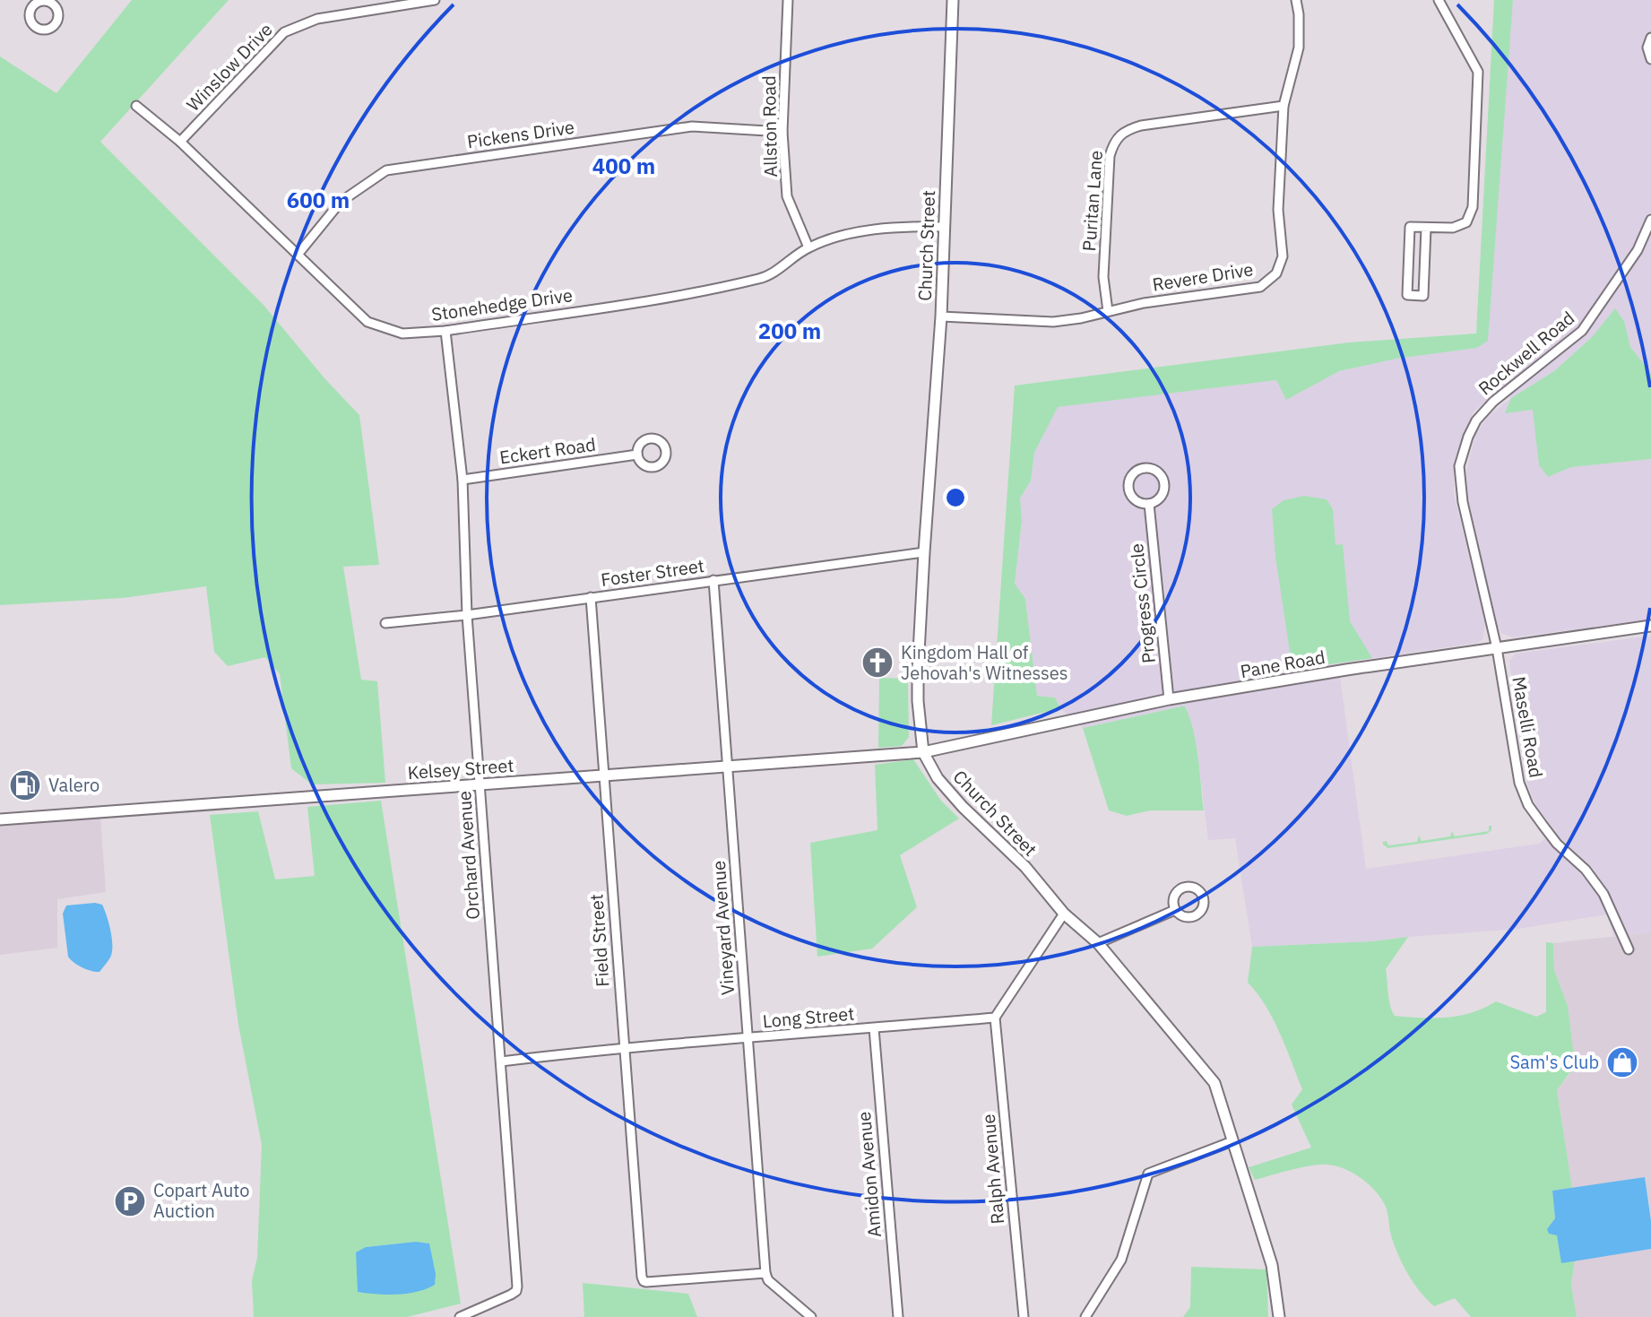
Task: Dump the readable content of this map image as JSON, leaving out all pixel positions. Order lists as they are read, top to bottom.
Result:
{
  "streets": {
    "street": [
      "Winslow Drive",
      "Allston Road",
      "Pickens Drive",
      "Puritan Lane",
      "Church Street",
      "Revere Drive",
      "Stonehedge Drive",
      "Rockwell Road",
      "Eckert Road",
      "Foster Street",
      "Progress Circle",
      "Pane Road",
      "Maselli Road",
      "Kelsey Street",
      "Orchard Avenue",
      "Vineyard Avenue",
      "Field Street",
      "Long Street",
      "Ralph Avenue",
      "Amidon Avenue"
    ]
  },
  "crossings": [
    ["Winslow Drive", "Stonehedge Drive"],
    ["Allston Road", "Pickens Drive"],
    ["Allston Road", "Stonehedge Drive"],
    ["Pickens Drive", "Stonehedge Drive"],
    ["Puritan Lane", "Revere Drive"],
    ["Church Street", "Revere Drive"],
    ["Church Street", "Stonehedge Drive"],
    ["Church Street", "Foster Street"],
    ["Church Street", "Pane Road"],
    ["Church Street", "Kelsey Street"],
    ["Stonehedge Drive", "Orchard Avenue"],
    ["Rockwell Road", "Pane Road"],
    ["Rockwell Road", "Maselli Road"],
    ["Eckert Road", "Orchard Avenue"],
    ["Foster Street", "Orchard Avenue"],
    ["Foster Street", "Vineyard Avenue"],
    ["Foster Street", "Field Street"],
    ["Progress Circle", "Pane Road"],
    ["Pane Road", "Maselli Road"],
    ["Pane Road", "Kelsey Street"],
    ["Kelsey Street", "Orchard Avenue"],
    ["Kelsey Street", "Vineyard Avenue"],
    ["Kelsey Street", "Field Street"],
    ["Orchard Avenue", "Long Street"],
    ["Vineyard Avenue", "Field Street"],
    ["Vineyard Avenue", "Long Street"],
    ["Field Street", "Long Street"],
    ["Long Street", "Ralph Avenue"],
    ["Long Street", "Amidon Avenue"]
  ],
  "places": {
    "church": ["Kingdom Hall of Jehovah's Witnesses"],
    "fuel station": ["Valero"],
    "shop": ["Sam's Club"],
    "parking": ["Copart Auto Auction"]
  },
  "rings": ["400 m", "600 m", "200 m"]
}
